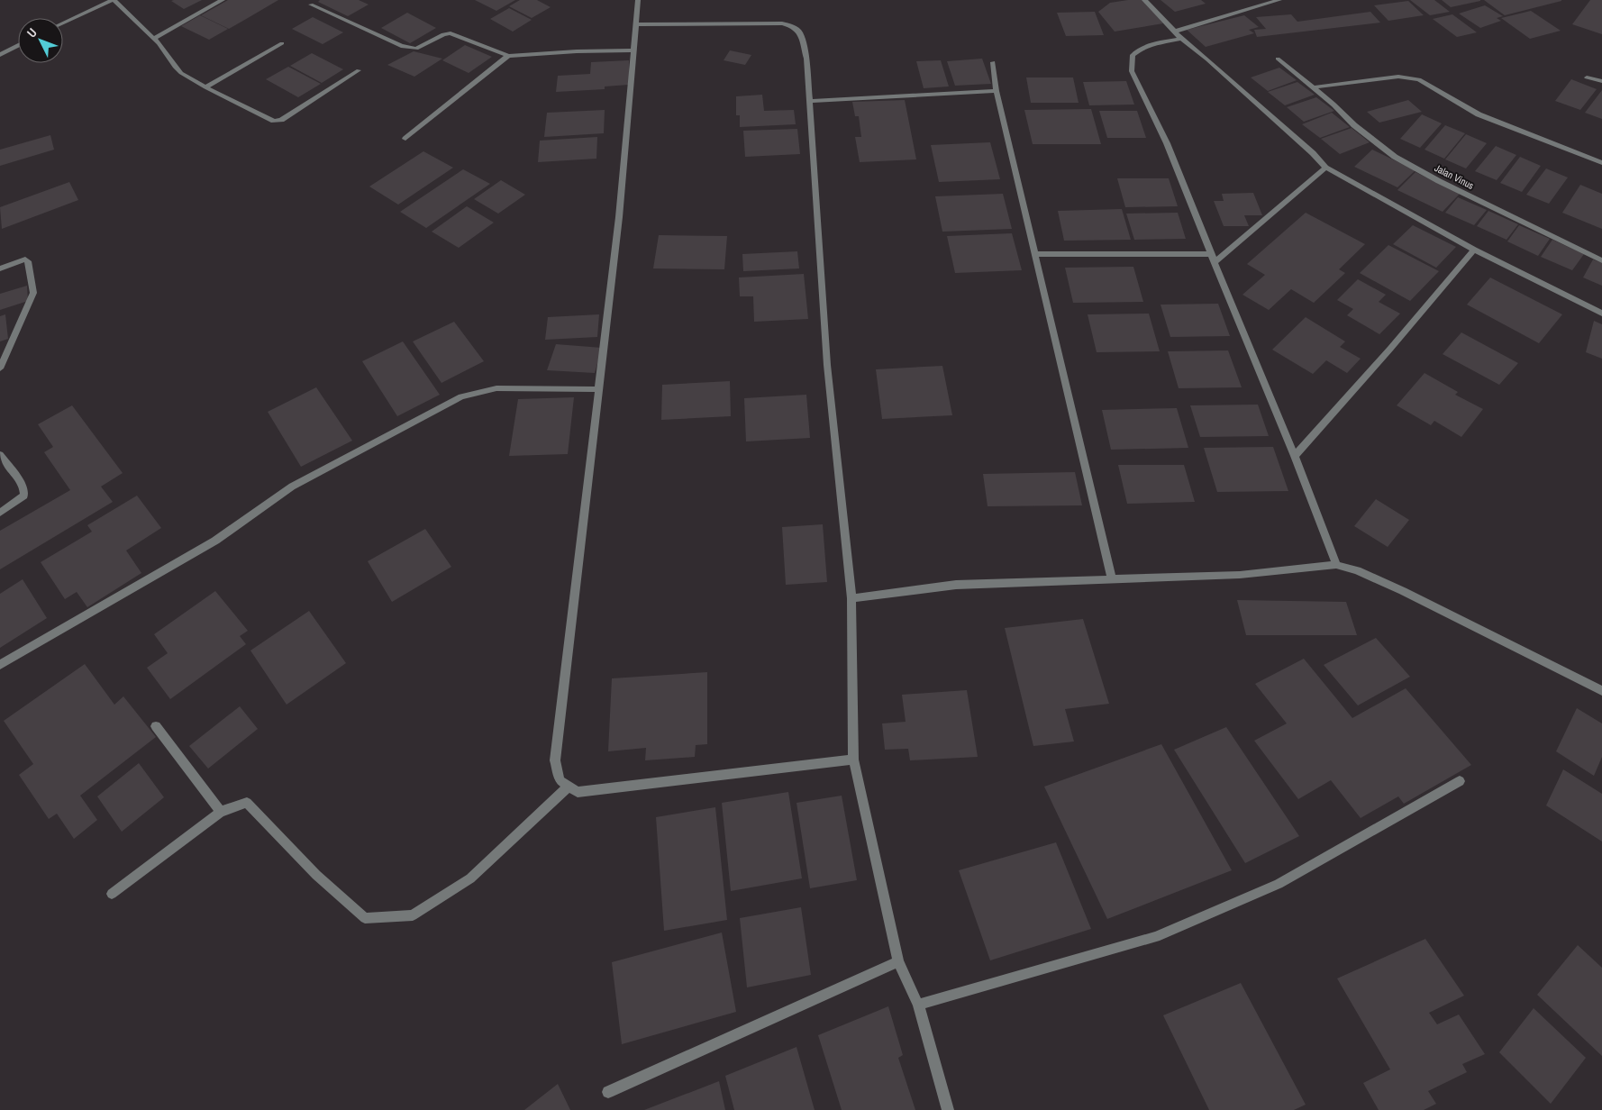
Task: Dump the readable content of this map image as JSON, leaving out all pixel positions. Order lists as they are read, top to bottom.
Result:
{
  "streets": {
    "street": ["Jalan Vinus"]
  },
  "north": "top left"
}
